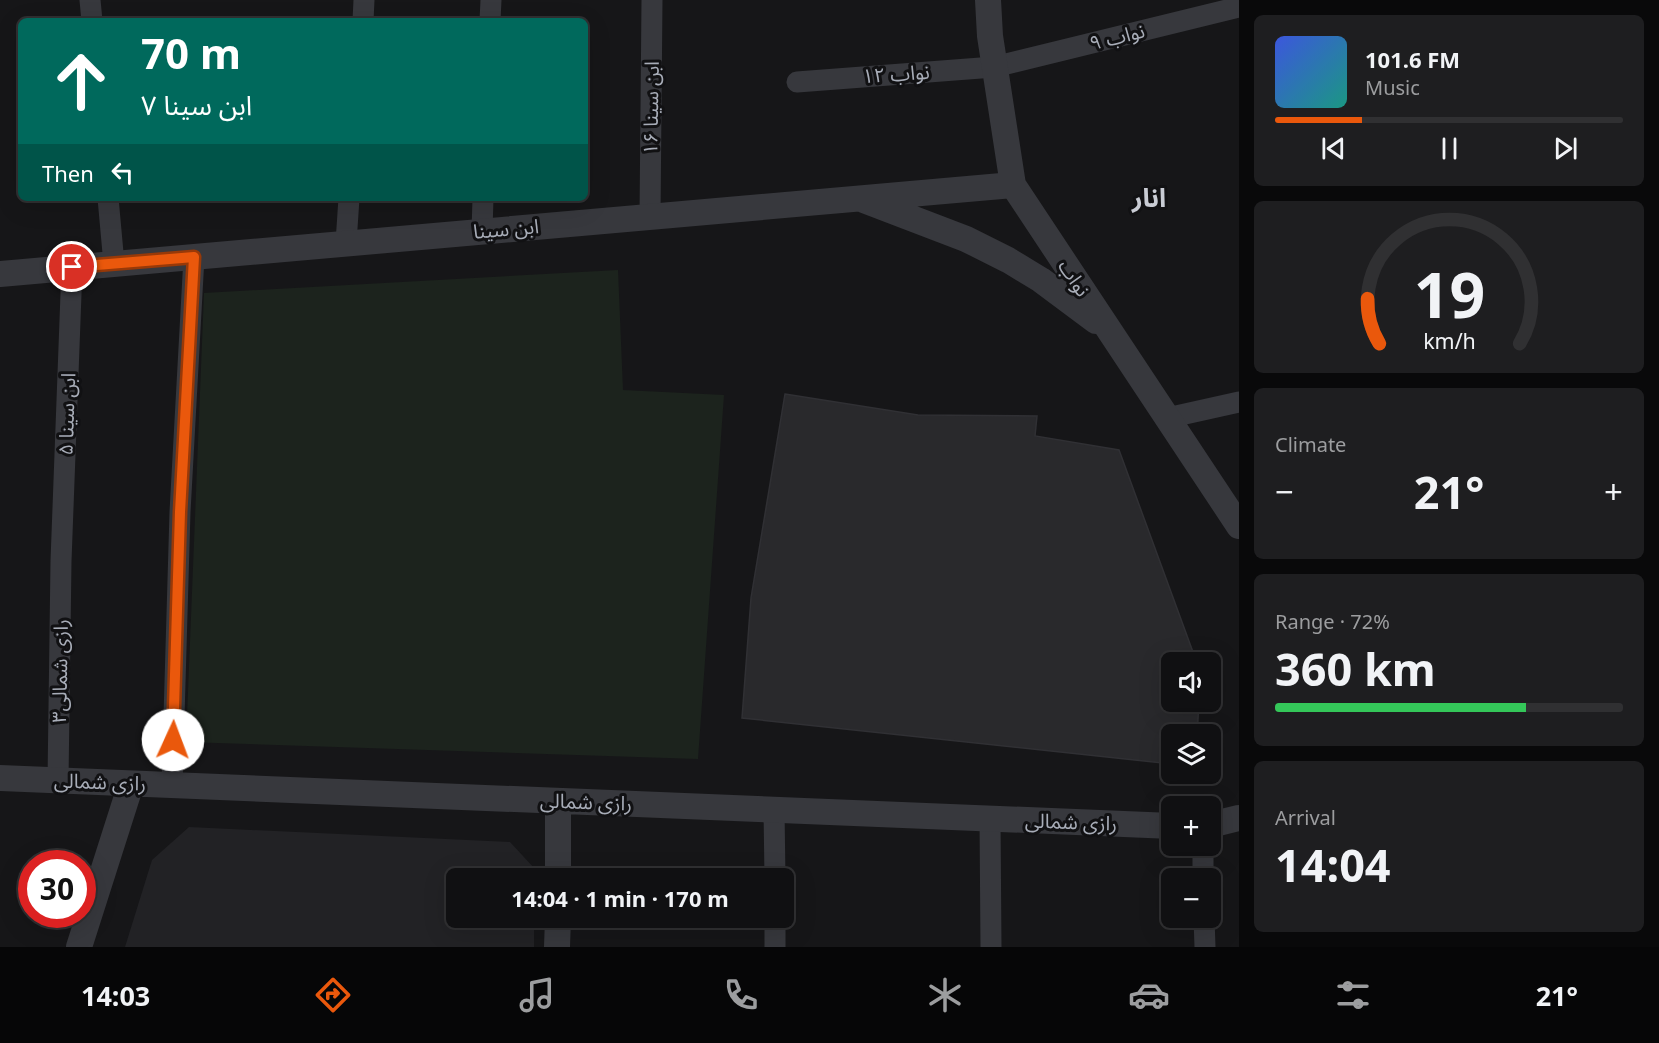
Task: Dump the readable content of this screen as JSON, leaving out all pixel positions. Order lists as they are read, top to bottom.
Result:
{
  "streets": {
    "street": [
      "نواب ۹",
      "نواب ۱۲",
      "ابن سینا ۱۶",
      "ابن سینا",
      "نواب",
      "ابن سینا ۵",
      "رازی شمالی۳",
      "رازی شمالی"
    ]
  },
  "crossings": [
    ["نواب ۹", "نواب ۱۲"],
    ["نواب ۹", "نواب"],
    ["نواب ۱۲", "نواب"],
    ["ابن سینا ۱۶", "ابن سینا"],
    ["ابن سینا", "نواب"],
    ["ابن سینا", "ابن سینا ۵"],
    ["ابن سینا ۵", "رازی شمالی۳"],
    ["رازی شمالی۳", "رازی شمالی"]
  ],
  "districts": ["انار"],
  "page": {
    "turn": ["70 m", "ابن سینا ۷"],
    "song": ["101.6 FM", "Music"],
    "then": "Then",
    "tile": [
      "Climate",
      ["Range · 72%", "360 km"],
      ["Arrival", "14:04"]
    ],
    "heat": ["−", "21°", "+"],
    "map_buttons": ["+", "−"],
    "limit": "30",
    "trip": "14:04 · 1 min · 170 m",
    "tabs": ["14:03", "21°"],
    "gauge": ["19", "km/h"]
  }
}
